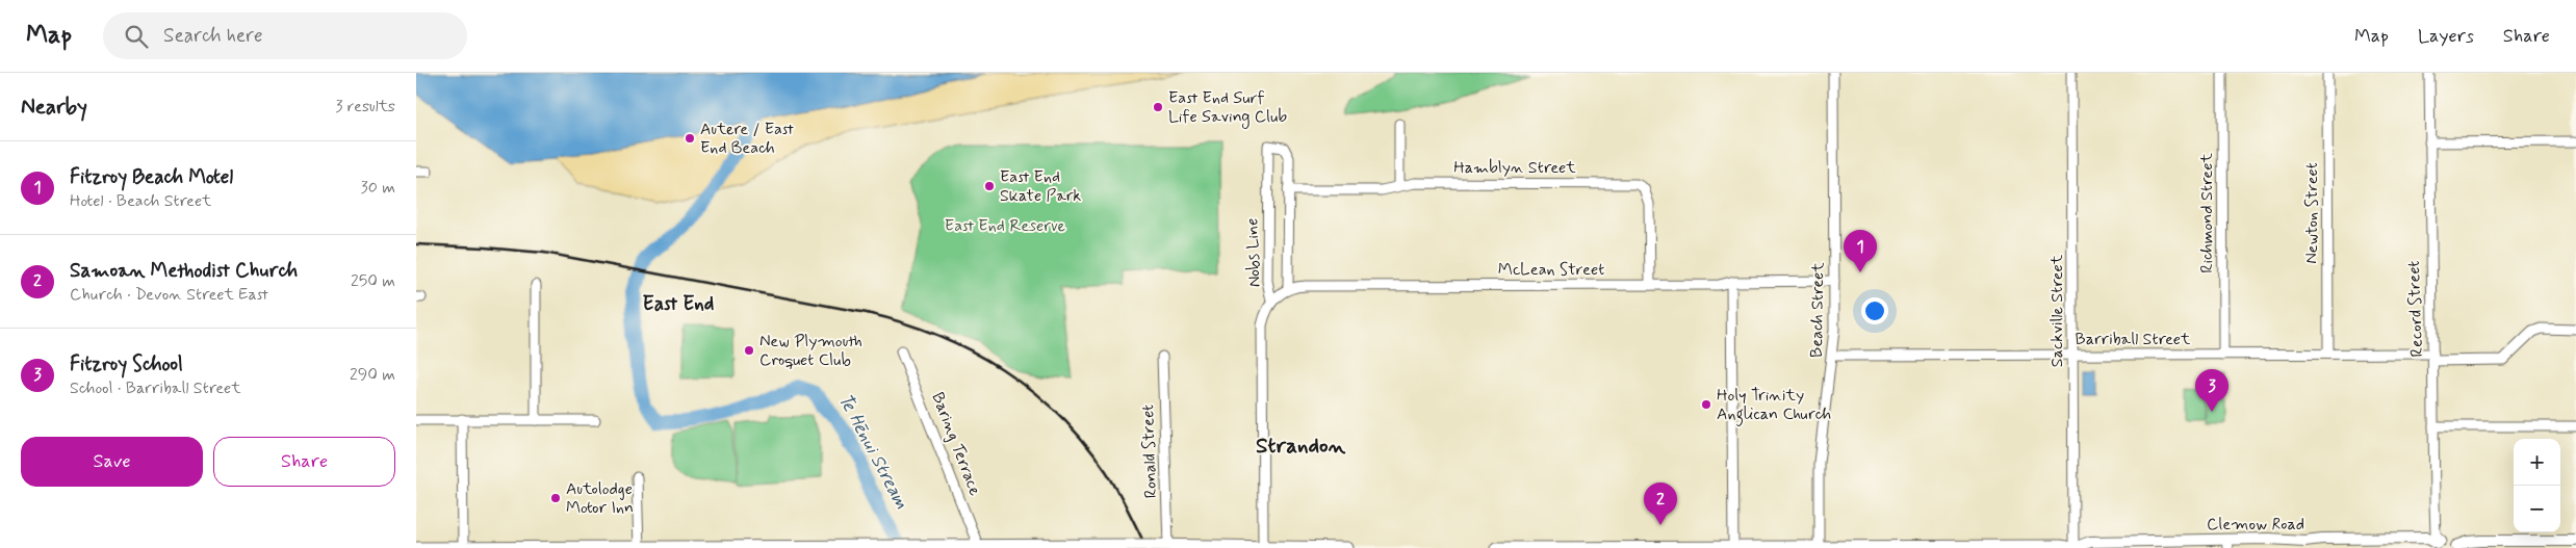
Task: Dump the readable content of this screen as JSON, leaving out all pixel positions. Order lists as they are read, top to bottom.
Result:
{
  "streets": {
    "street": [
      "Hamblyn Street",
      "Richmond Street",
      "Newton Street",
      "Nobs Line",
      "McLean Street",
      "Record Street",
      "Beach Street",
      "Sackville Street",
      "Barriball Street",
      "Baring Terrace",
      "Ronald Street",
      "Clemow Road"
    ]
  },
  "crossings": [
    ["Hamblyn Street", "Nobs Line"],
    ["Hamblyn Street", "McLean Street"],
    ["Richmond Street", "Barriball Street"],
    ["Newton Street", "Barriball Street"],
    ["Nobs Line", "McLean Street"],
    ["McLean Street", "Beach Street"],
    ["Record Street", "Barriball Street"],
    ["Record Street", "Clemow Road"],
    ["Beach Street", "Barriball Street"],
    ["Sackville Street", "Barriball Street"],
    ["Sackville Street", "Clemow Road"]
  ],
  "districts": ["East End", "Strandon"],
  "water": ["Te Hēnui Stream"],
  "parks": ["East End Reserve"],
  "places": [
    "East End Surf Life Saving Club",
    "Autere / East End Beach",
    "East End Skate Park",
    "New Plymouth Croquet Club",
    "Holy Trinity Anglican Church",
    "Autolodge Motor Inn"
  ],
  "page": {
    "header": "Map",
    "search": "Search here",
    "nav": ["Map", "Layers", "Share"],
    "heading": ["Nearby", "3 results"],
    "list": [
      {
        "mark": "1",
        "name": "Fitzroy Beach Motel",
        "note": "Hotel · Beach Street",
        "value": "30 m"
      },
      {
        "mark": "2",
        "name": "Samoan Methodist Church",
        "note": "Church · Devon Street East",
        "value": "250 m"
      },
      {
        "mark": "3",
        "name": "Fitzroy School",
        "note": "School · Barriball Street",
        "value": "290 m"
      }
    ],
    "pins": ["1", "3", "2"],
    "buttons": ["Save", "Share"],
    "map_buttons": ["+", "−"]
  }
}
